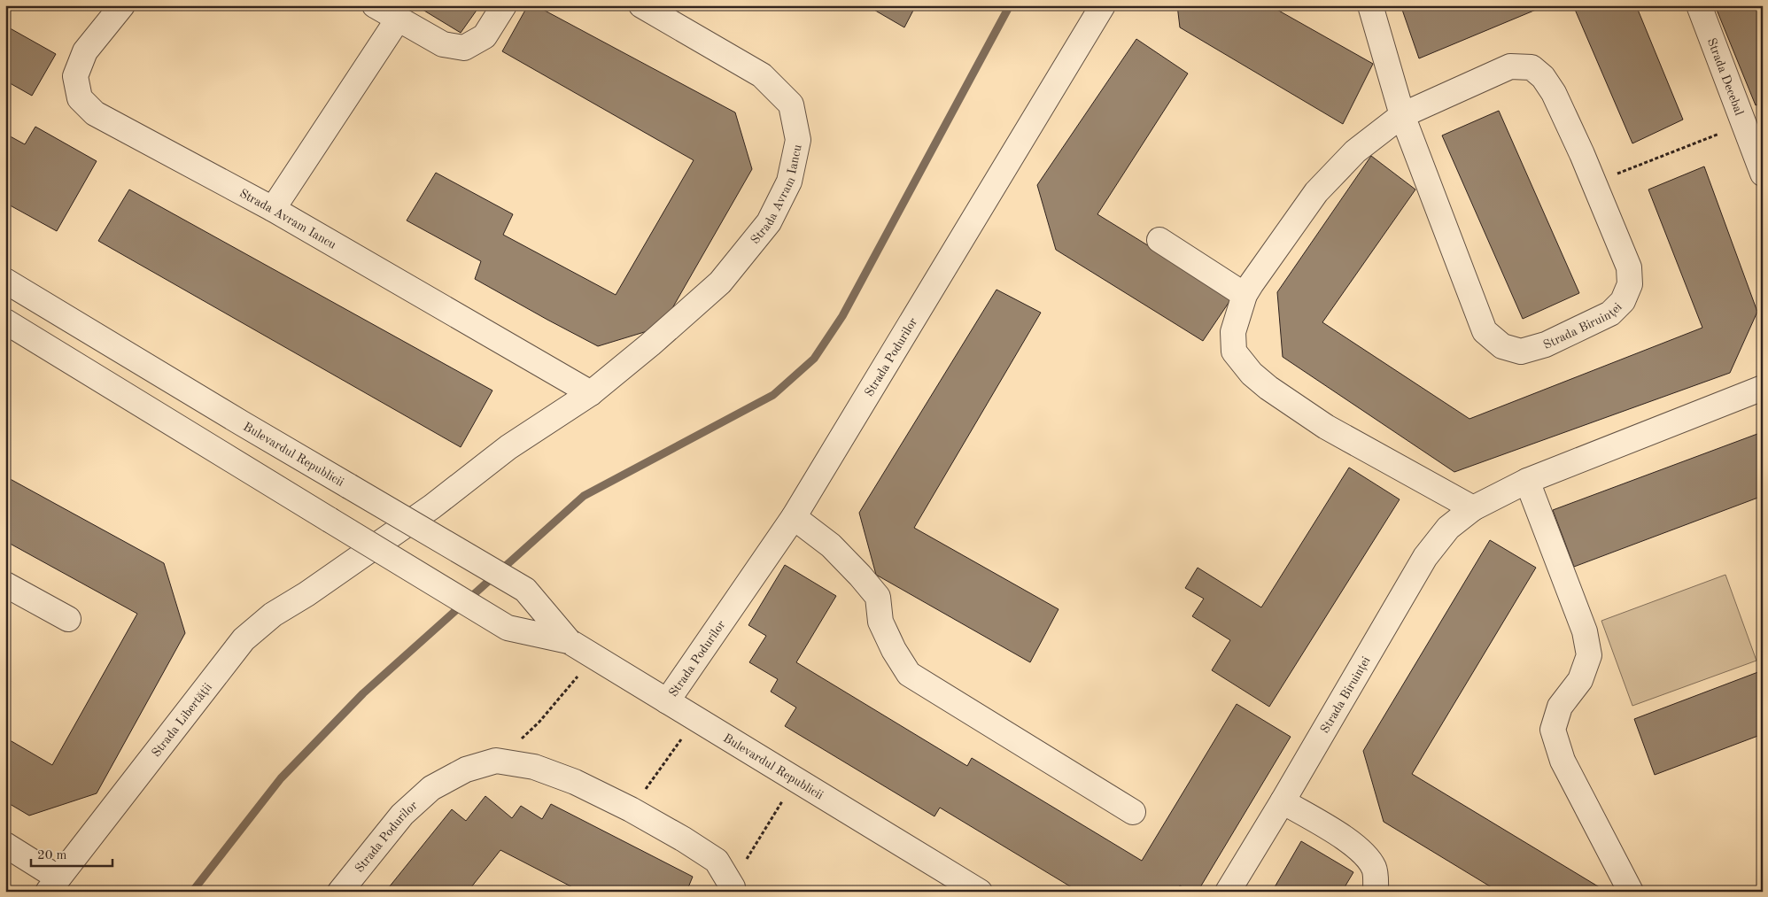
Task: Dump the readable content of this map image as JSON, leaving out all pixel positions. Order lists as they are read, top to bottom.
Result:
{
  "streets": {
    "street": [
      "Strada Decebal",
      "Strada Avram Iancu",
      "Strada Biruinței",
      "Strada Podurilor",
      "Bulevardul Republicii",
      "Strada Libertății"
    ]
  },
  "crossings": [
    ["Strada Avram Iancu", "Strada Libertății"],
    ["Strada Podurilor", "Bulevardul Republicii"]
  ],
  "scale_bar": "20 m"
}
